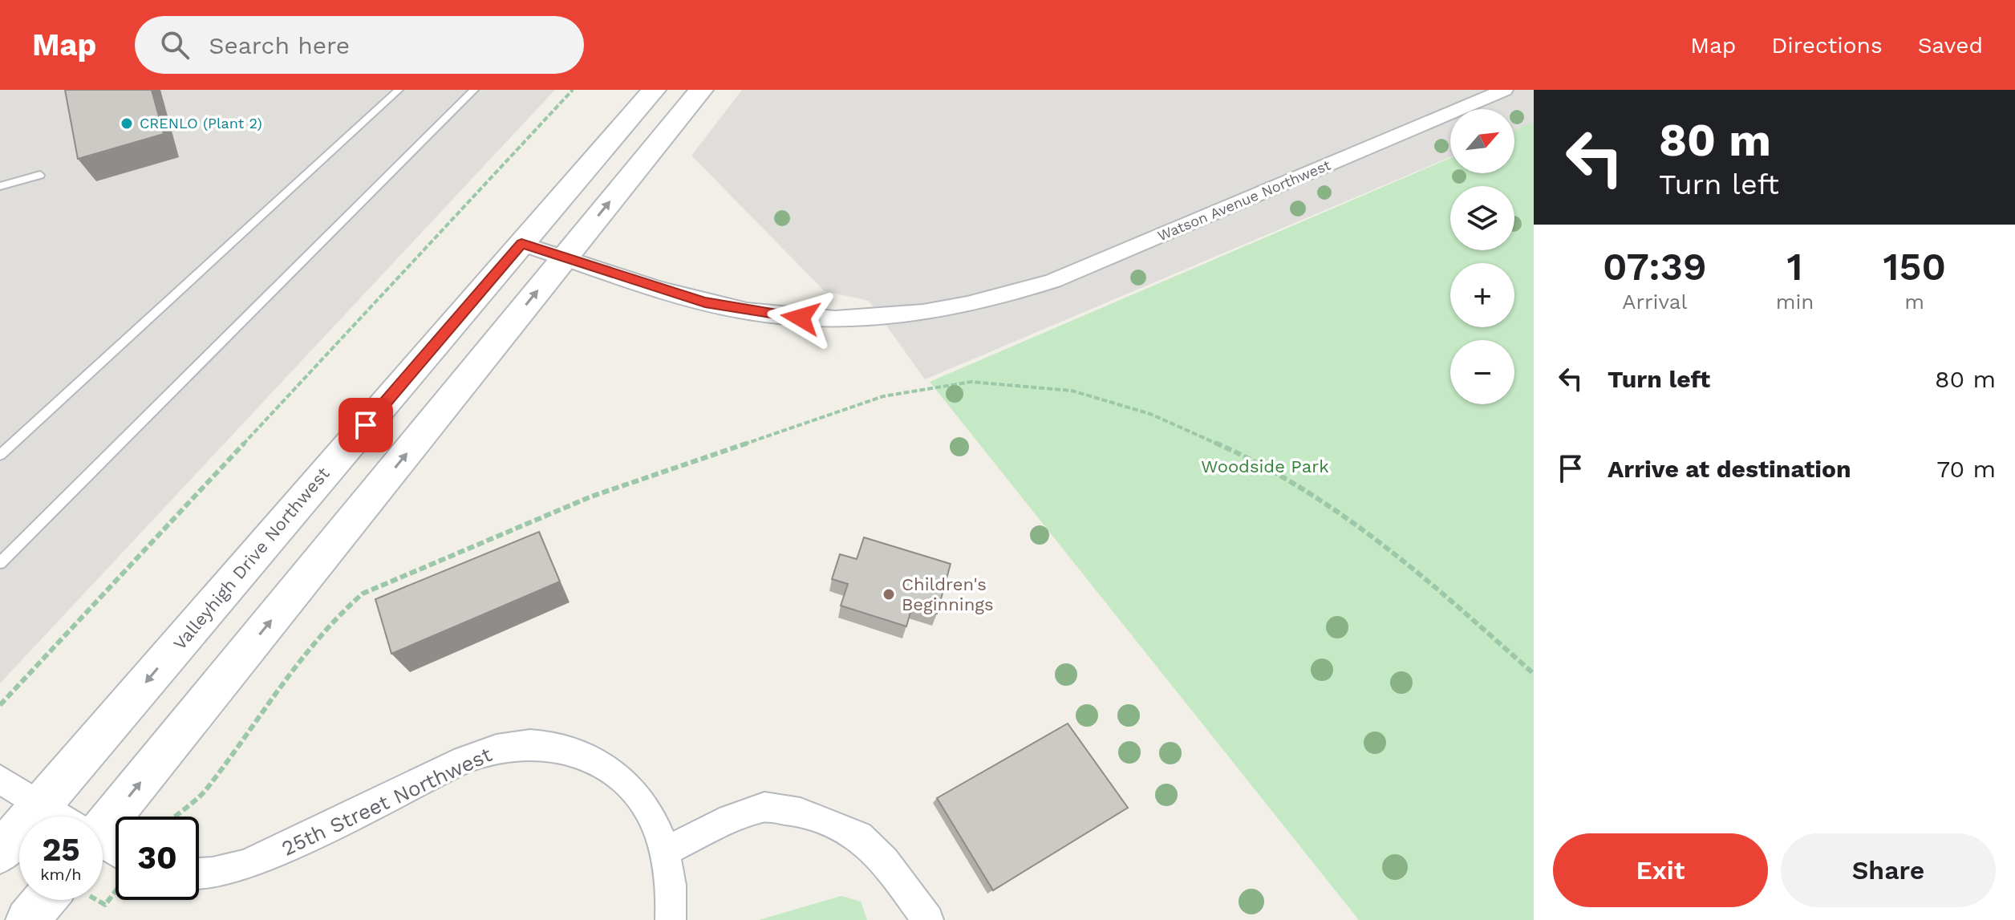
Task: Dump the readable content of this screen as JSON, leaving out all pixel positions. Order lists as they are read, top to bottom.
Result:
{
  "streets": {
    "main road": ["Valleyhigh Drive Northwest"],
    "street": ["Watson Avenue Northwest", "25th Street Northwest"]
  },
  "crossings": [
    ["Watson Avenue Northwest", "Valleyhigh Drive Northwest"]
  ],
  "parks": ["Woodside Park"],
  "places": ["CRENLO (Plant 2)", "Children's Beginnings"],
  "north": "top right",
  "page": {
    "header": "Map",
    "search": "Search here",
    "nav": ["Map", "Directions", "Saved"],
    "turn": ["80 m", "Turn left"],
    "map_buttons": ["+", "−"],
    "eta": [
      "07:39",
      "Arrival",
      "1",
      "min",
      "150",
      "m"
    ],
    "list": [
      {
        "name": "Turn left",
        "value": "80 m"
      },
      {
        "name": "Arrive at destination",
        "value": "70 m"
      }
    ],
    "speed": "25 km/h",
    "limit": "30",
    "buttons": ["Exit", "Share"]
  }
}
